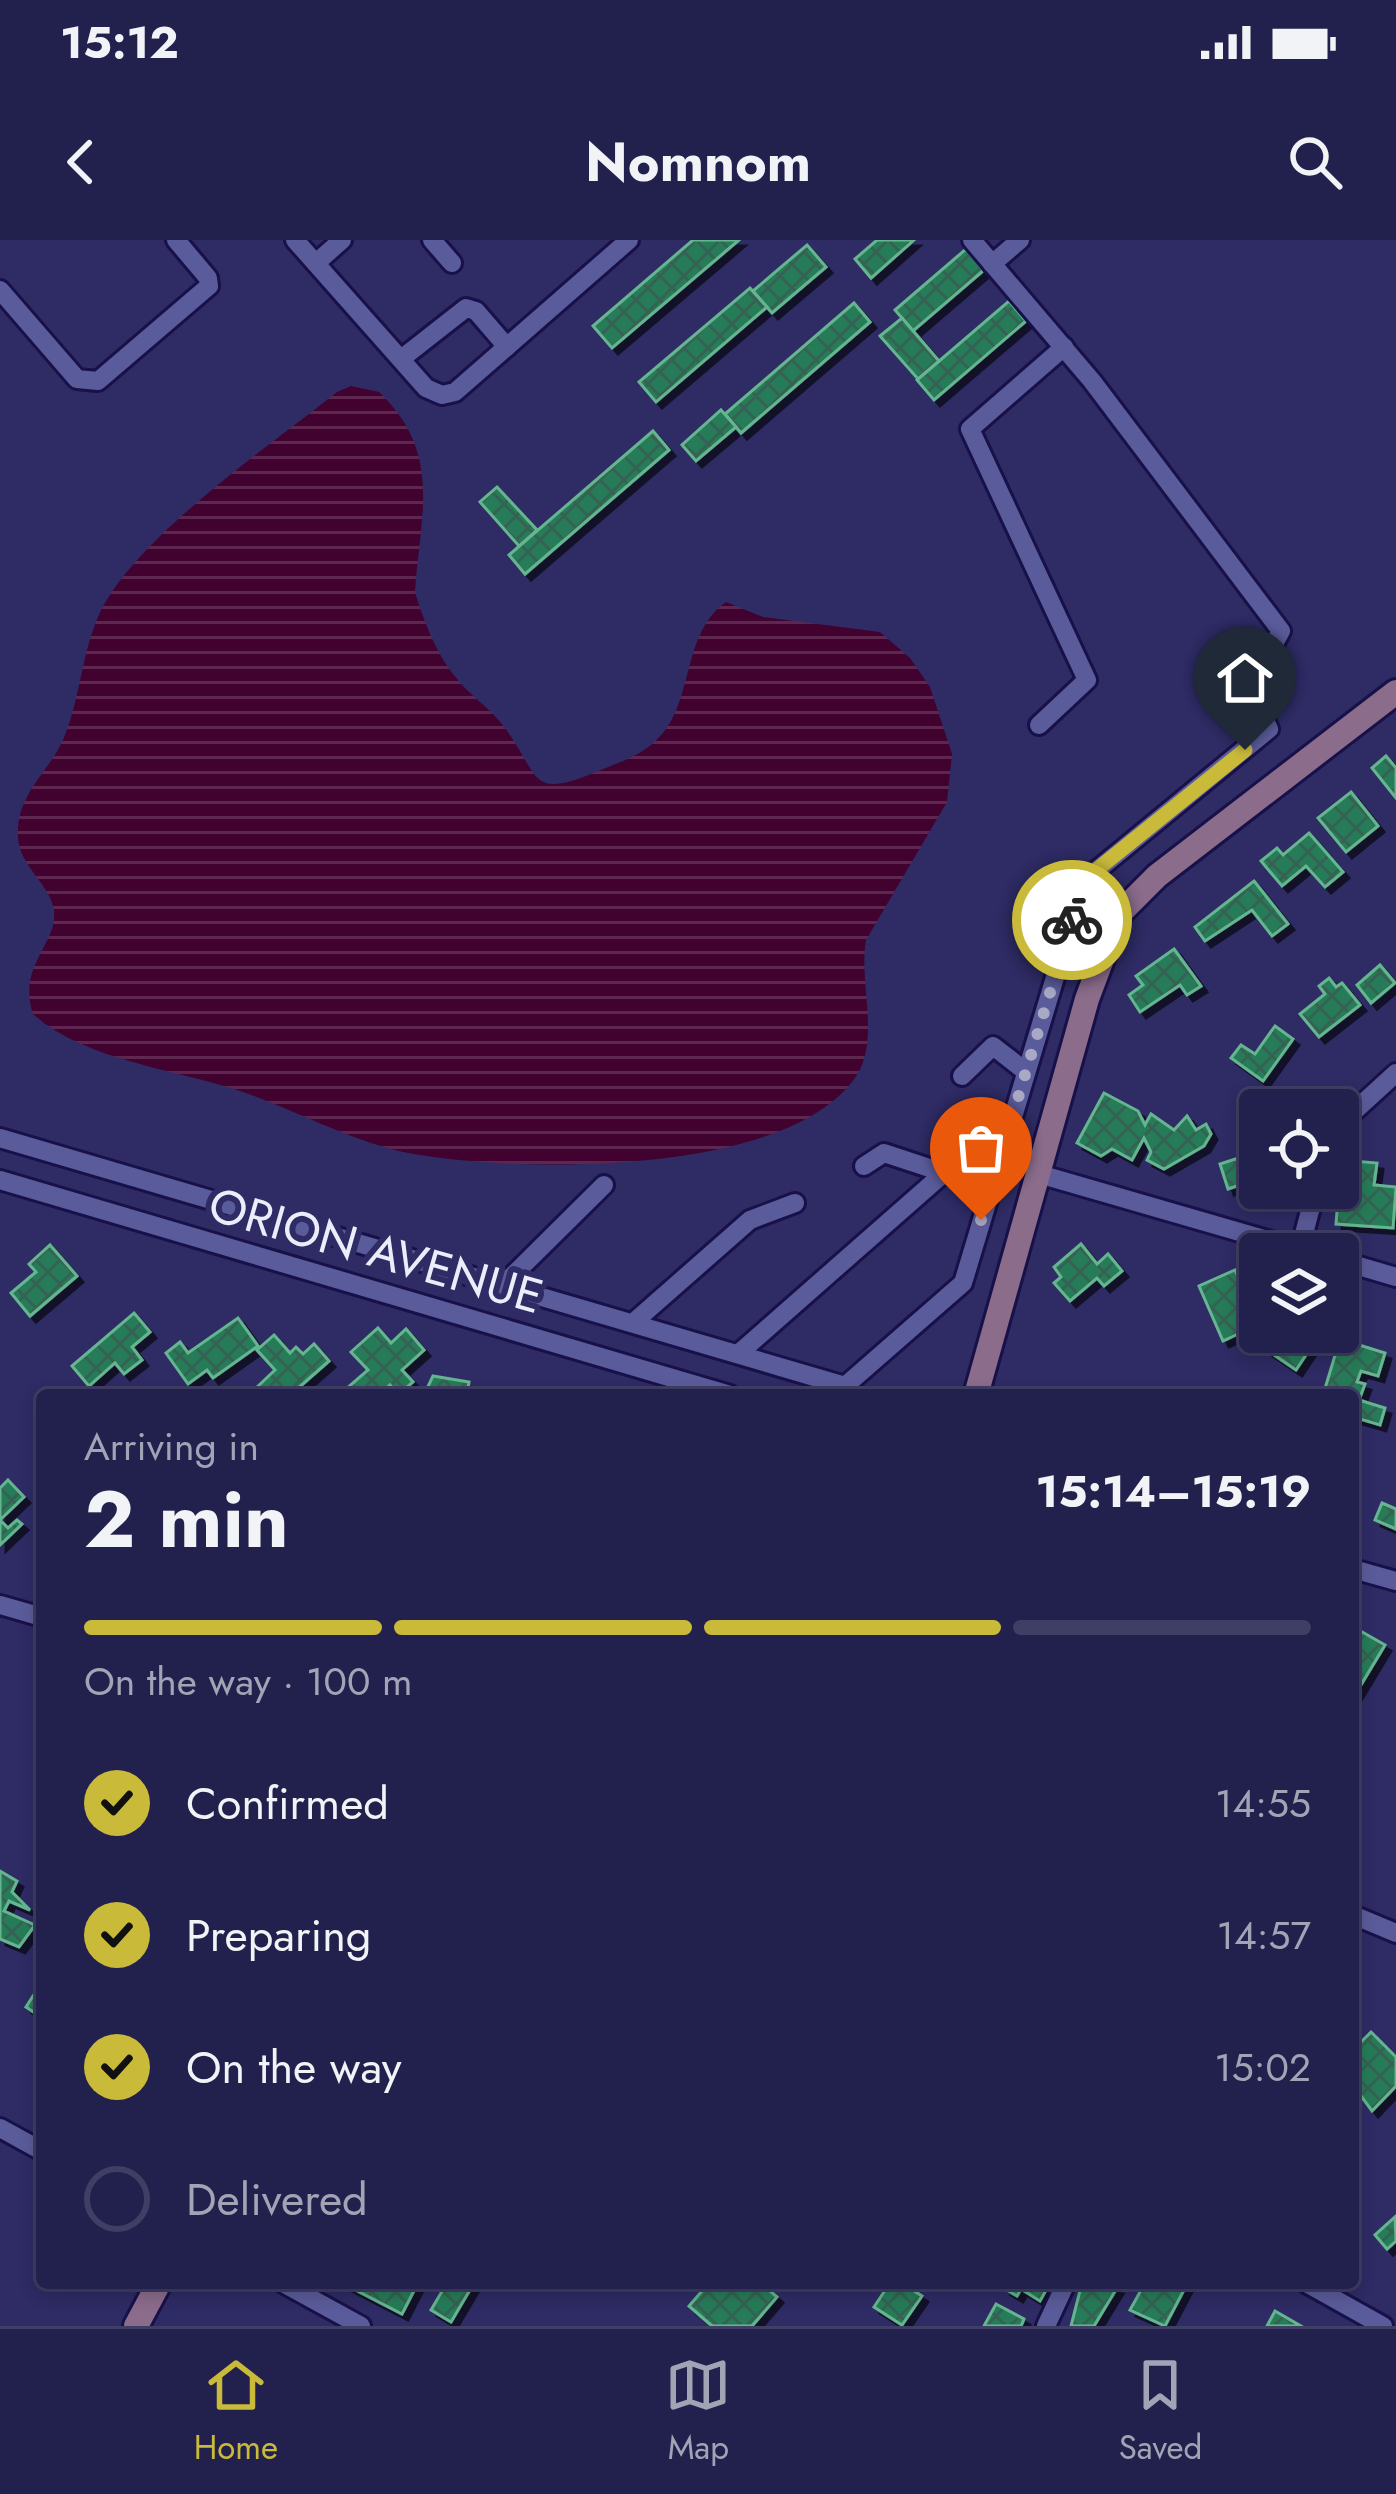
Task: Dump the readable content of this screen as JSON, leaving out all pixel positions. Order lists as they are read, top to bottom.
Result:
{
  "streets": {
    "street": ["ORION AVENUE"]
  },
  "page": {
    "status": "15:12",
    "header": "Nomnom",
    "heading": ["2 min", "Arriving in", "15:14–15:19"],
    "bar": "On the way · 100 m",
    "list": [
      ["Confirmed", "14:55"],
      ["Preparing", "14:57"],
      ["On the way", "15:02"],
      "Delivered"
    ],
    "tabs": ["Home", "Map", "Saved"]
  }
}
